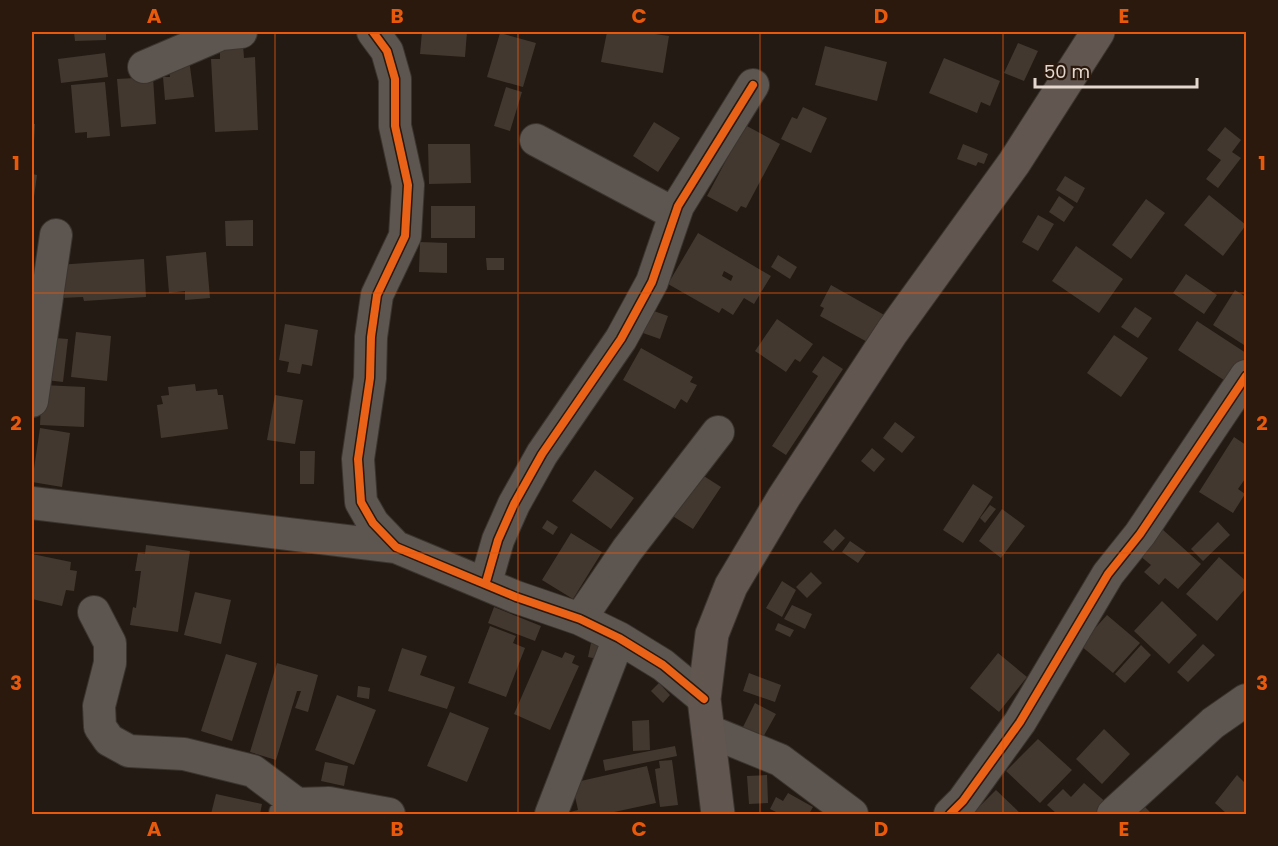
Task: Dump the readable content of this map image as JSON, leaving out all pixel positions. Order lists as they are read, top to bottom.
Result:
{
  "scale_bar": "50 m",
  "grid": {
    "columns": [
      "A",
      "B",
      "C",
      "D",
      "E"
    ],
    "rows": ["1", "2", "3"]
  }
}
